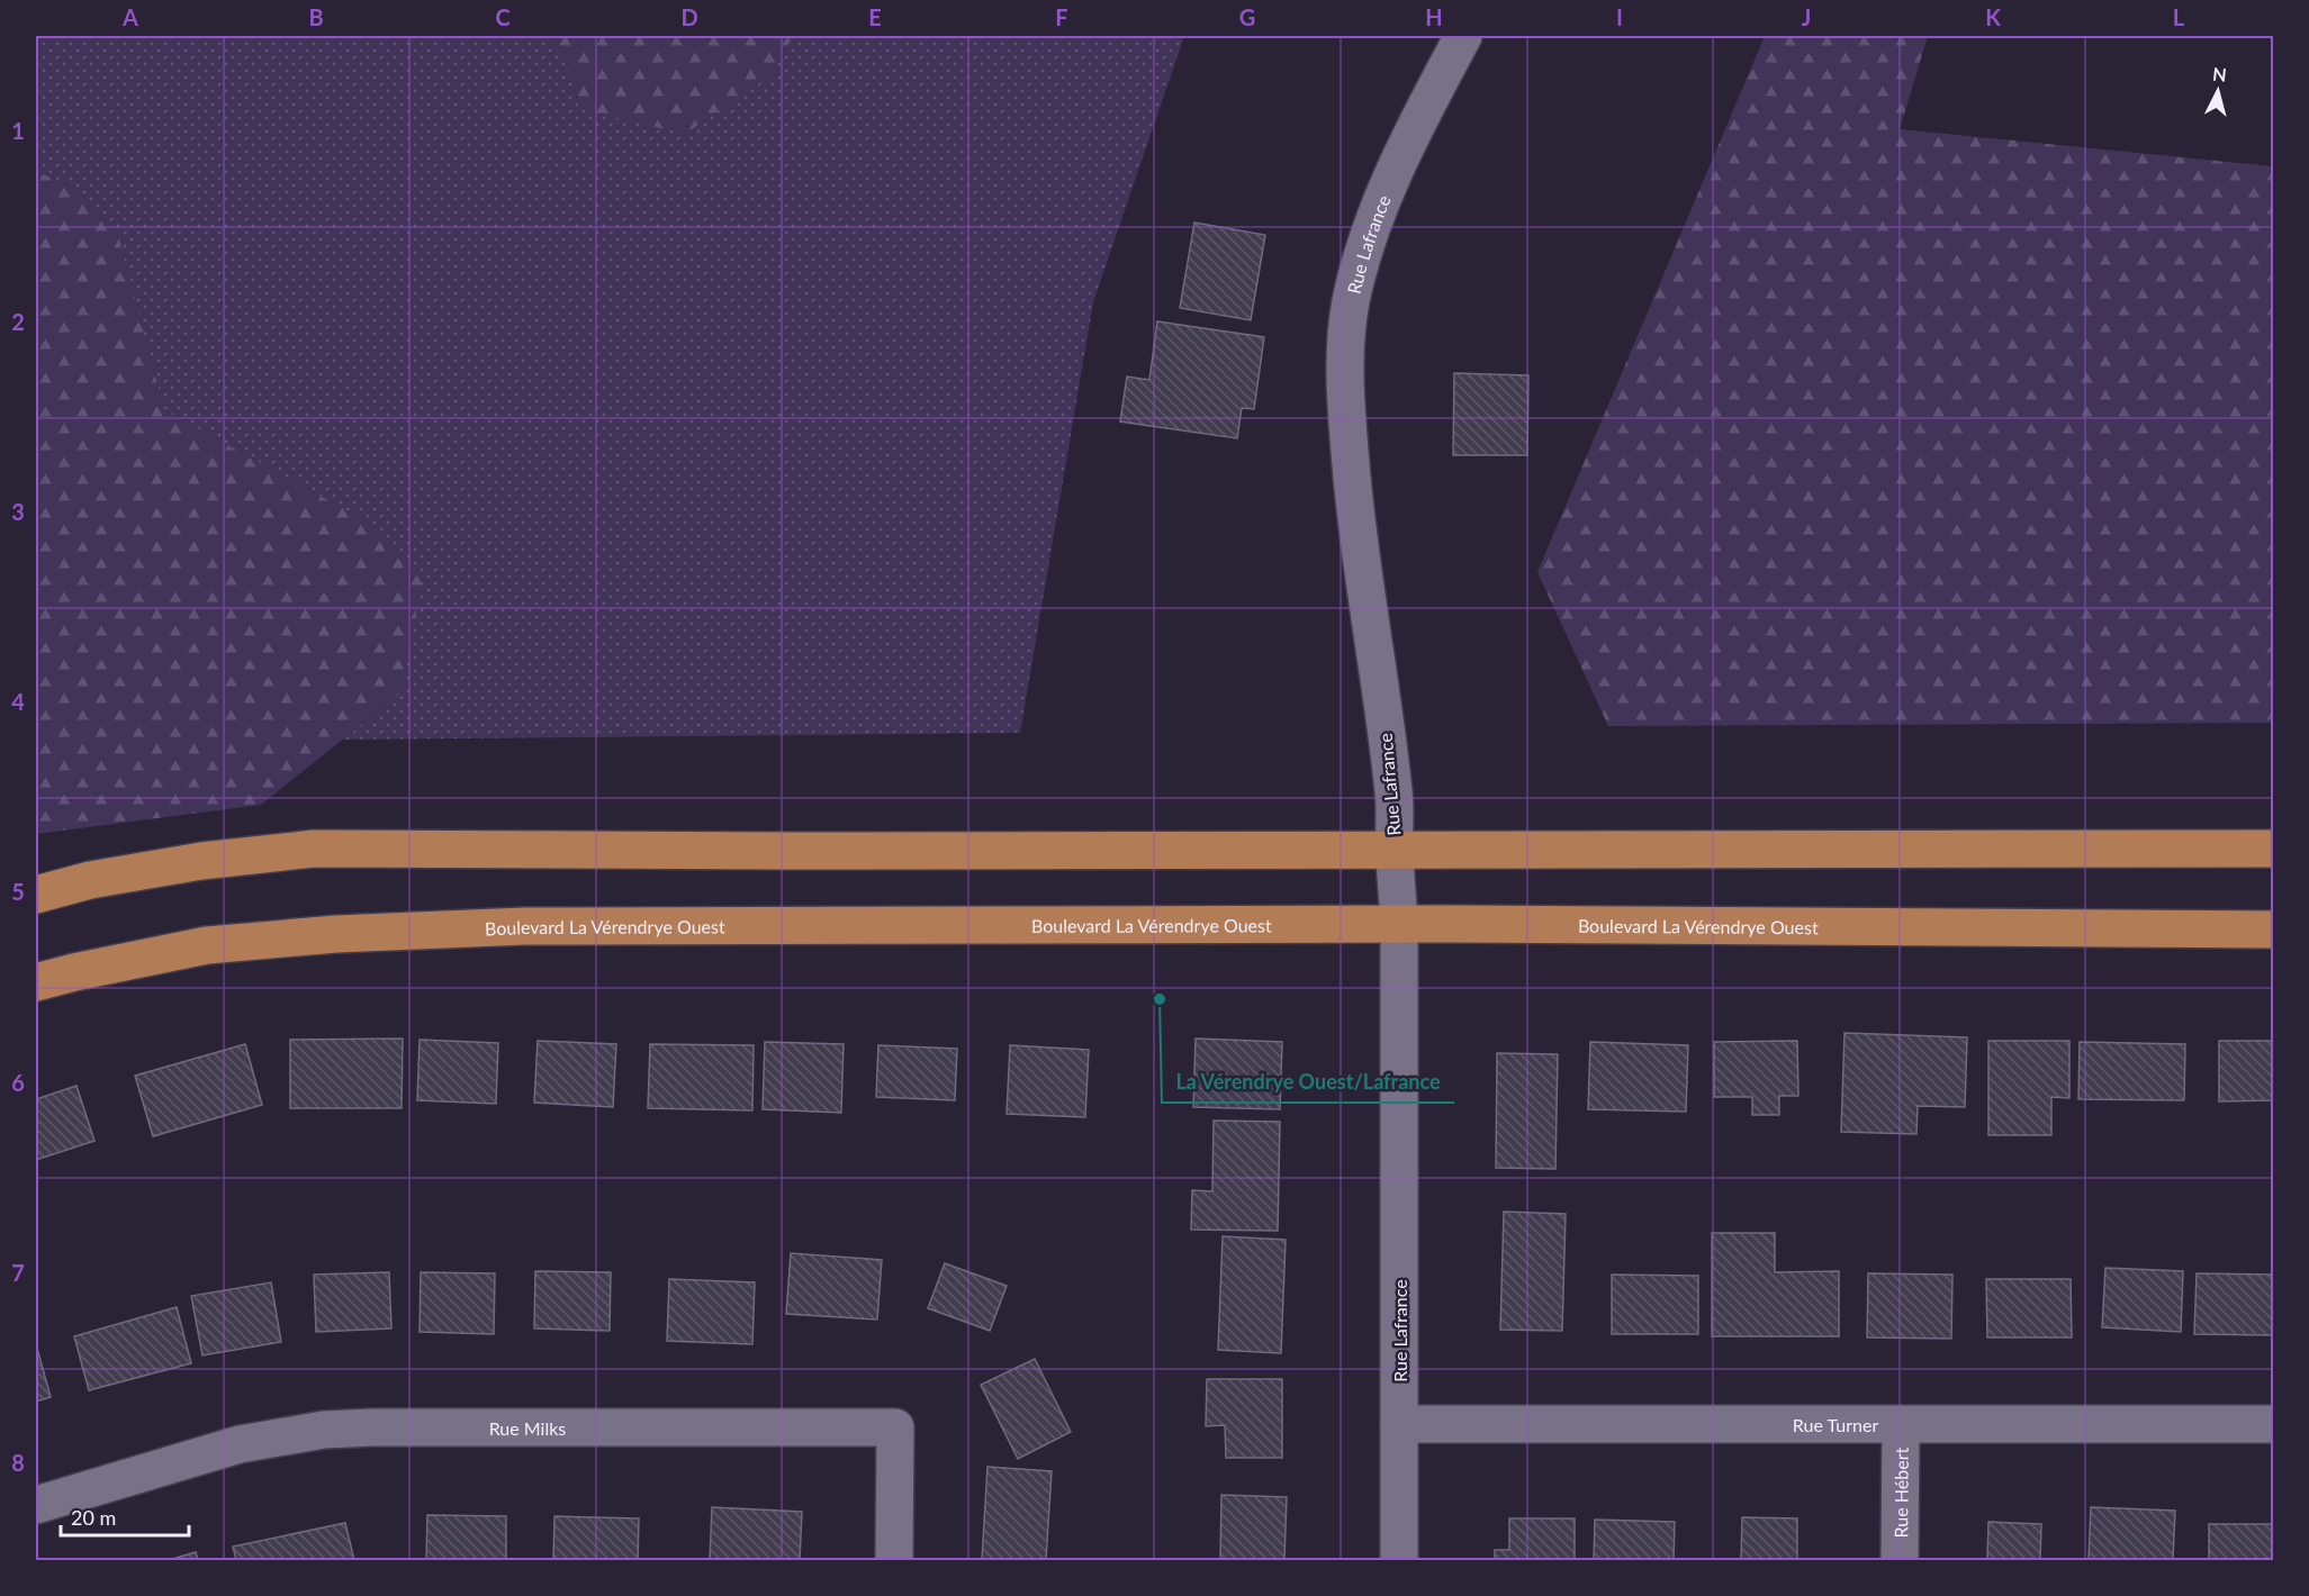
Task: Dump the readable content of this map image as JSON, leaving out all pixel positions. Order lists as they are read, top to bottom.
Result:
{
  "streets": {
    "main road": ["Boulevard La Vérendrye Ouest"],
    "street": [
      "Rue Lafrance",
      "Rue Turner",
      "Rue Milks",
      "Rue Hébert"
    ]
  },
  "crossings": [
    ["Rue Lafrance", "Boulevard La Vérendrye Ouest"],
    ["Rue Lafrance", "Rue Turner"],
    ["Rue Turner", "Rue Hébert"]
  ],
  "places": ["La Vérendrye Ouest/Lafrance"],
  "scale_bar": "20 m",
  "north": "top",
  "grid": {
    "columns": [
      "A",
      "B",
      "C",
      "D",
      "E",
      "F",
      "G",
      "H",
      "I",
      "J",
      "K",
      "L"
    ],
    "rows": [
      "1",
      "2",
      "3",
      "4",
      "5",
      "6",
      "7",
      "8"
    ]
  }
}
